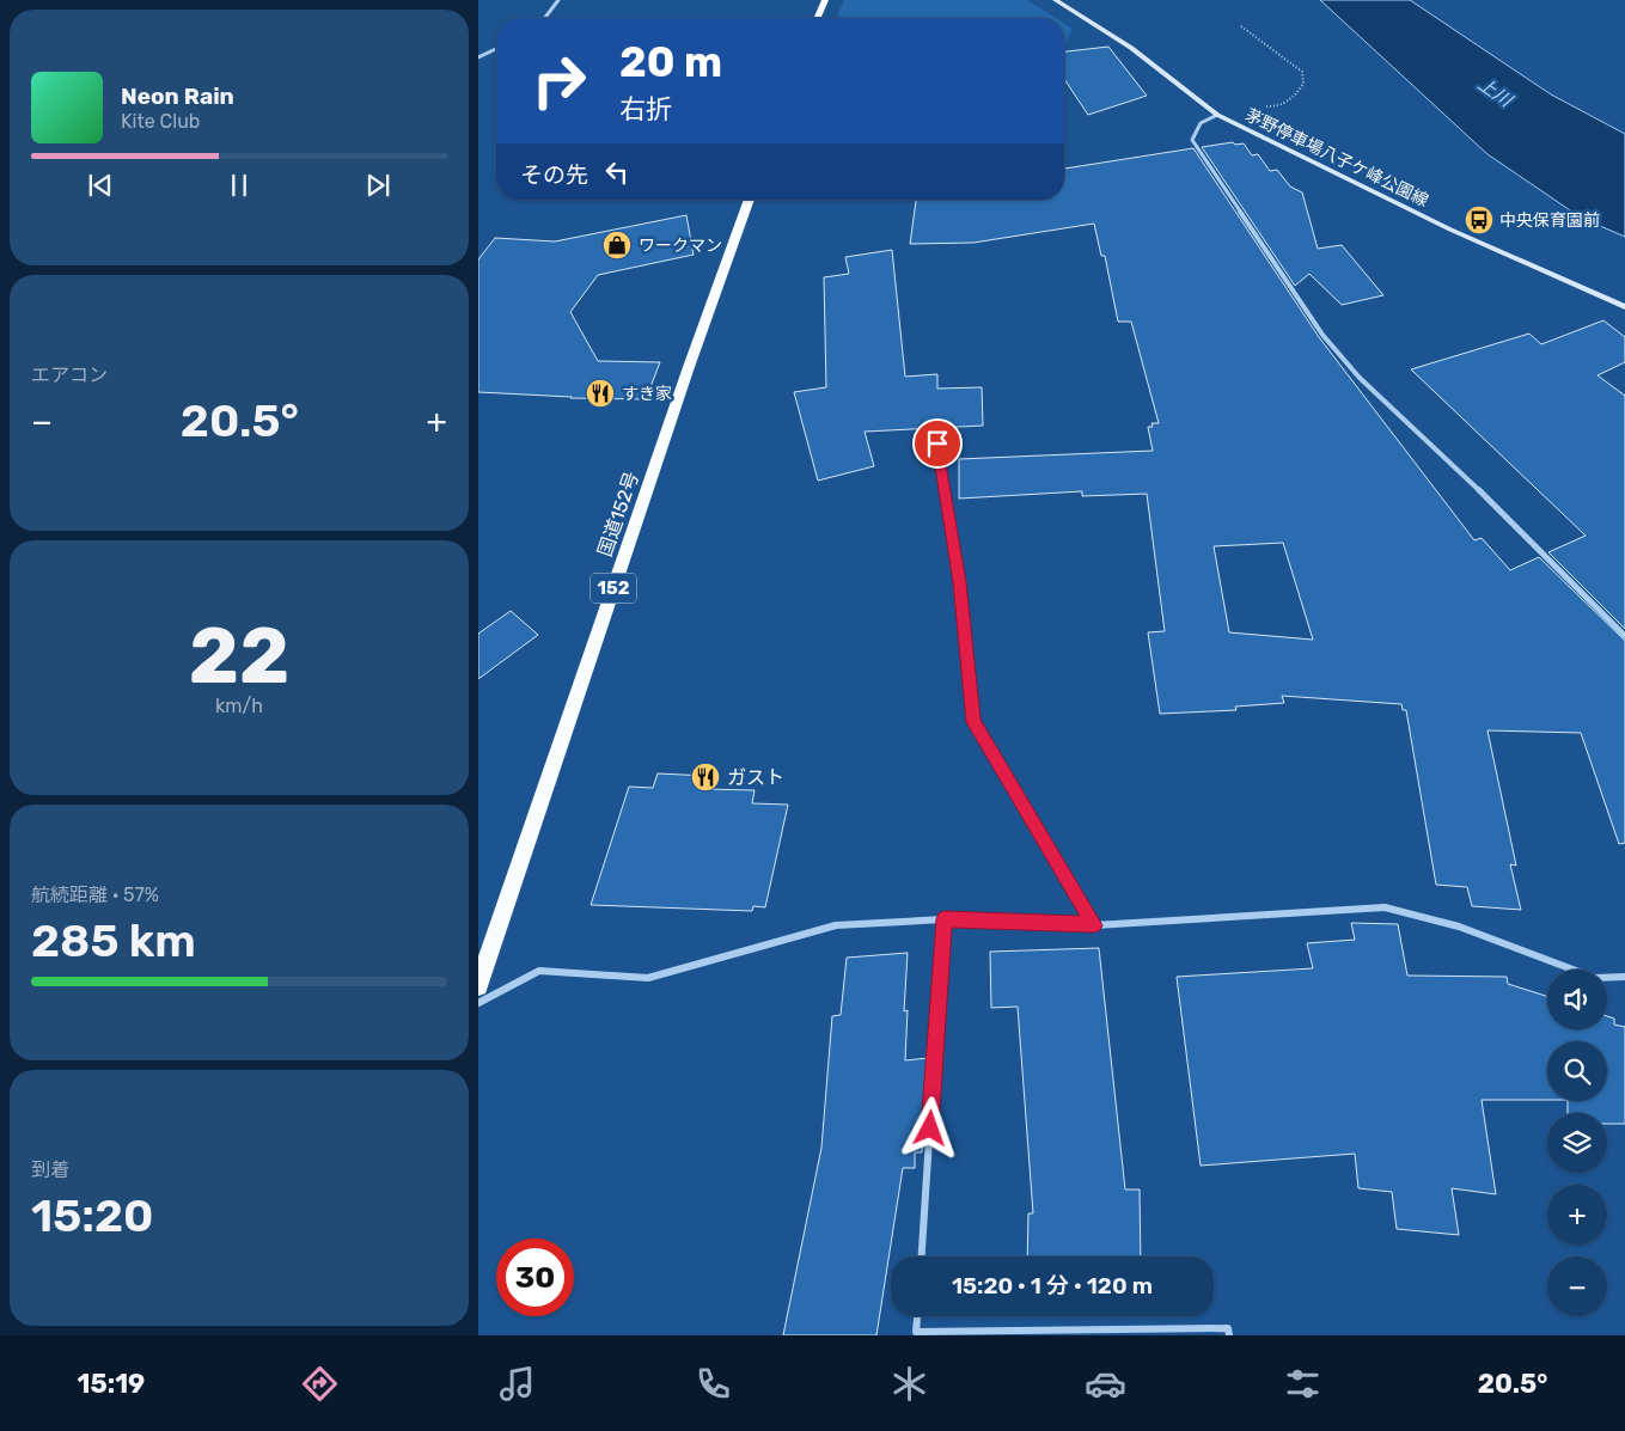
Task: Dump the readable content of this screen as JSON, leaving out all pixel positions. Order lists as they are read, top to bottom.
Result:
{
  "streets": {
    "highway": ["国道152号", "152"],
    "main road": ["茅野停車場八子ケ峰公園線"]
  },
  "water": ["上川"],
  "places": {
    "bus stop": ["中央保育園前"],
    "shop": ["ワークマン"],
    "restaurant": ["すき家", "ガスト"]
  },
  "page": {
    "turn": ["20 m", "右折"],
    "song": ["Neon Rain", "Kite Club"],
    "then": "その先",
    "tile": [
      "エアコン",
      ["22", "km/h"],
      ["航続距離 · 57%", "285 km"],
      ["到着", "15:20"]
    ],
    "heat": ["−", "20.5°", "+"],
    "map_buttons": ["+", "−"],
    "limit": "30",
    "trip": "15:20 · 1 分 · 120 m",
    "tabs": ["15:19", "20.5°"]
  }
}
